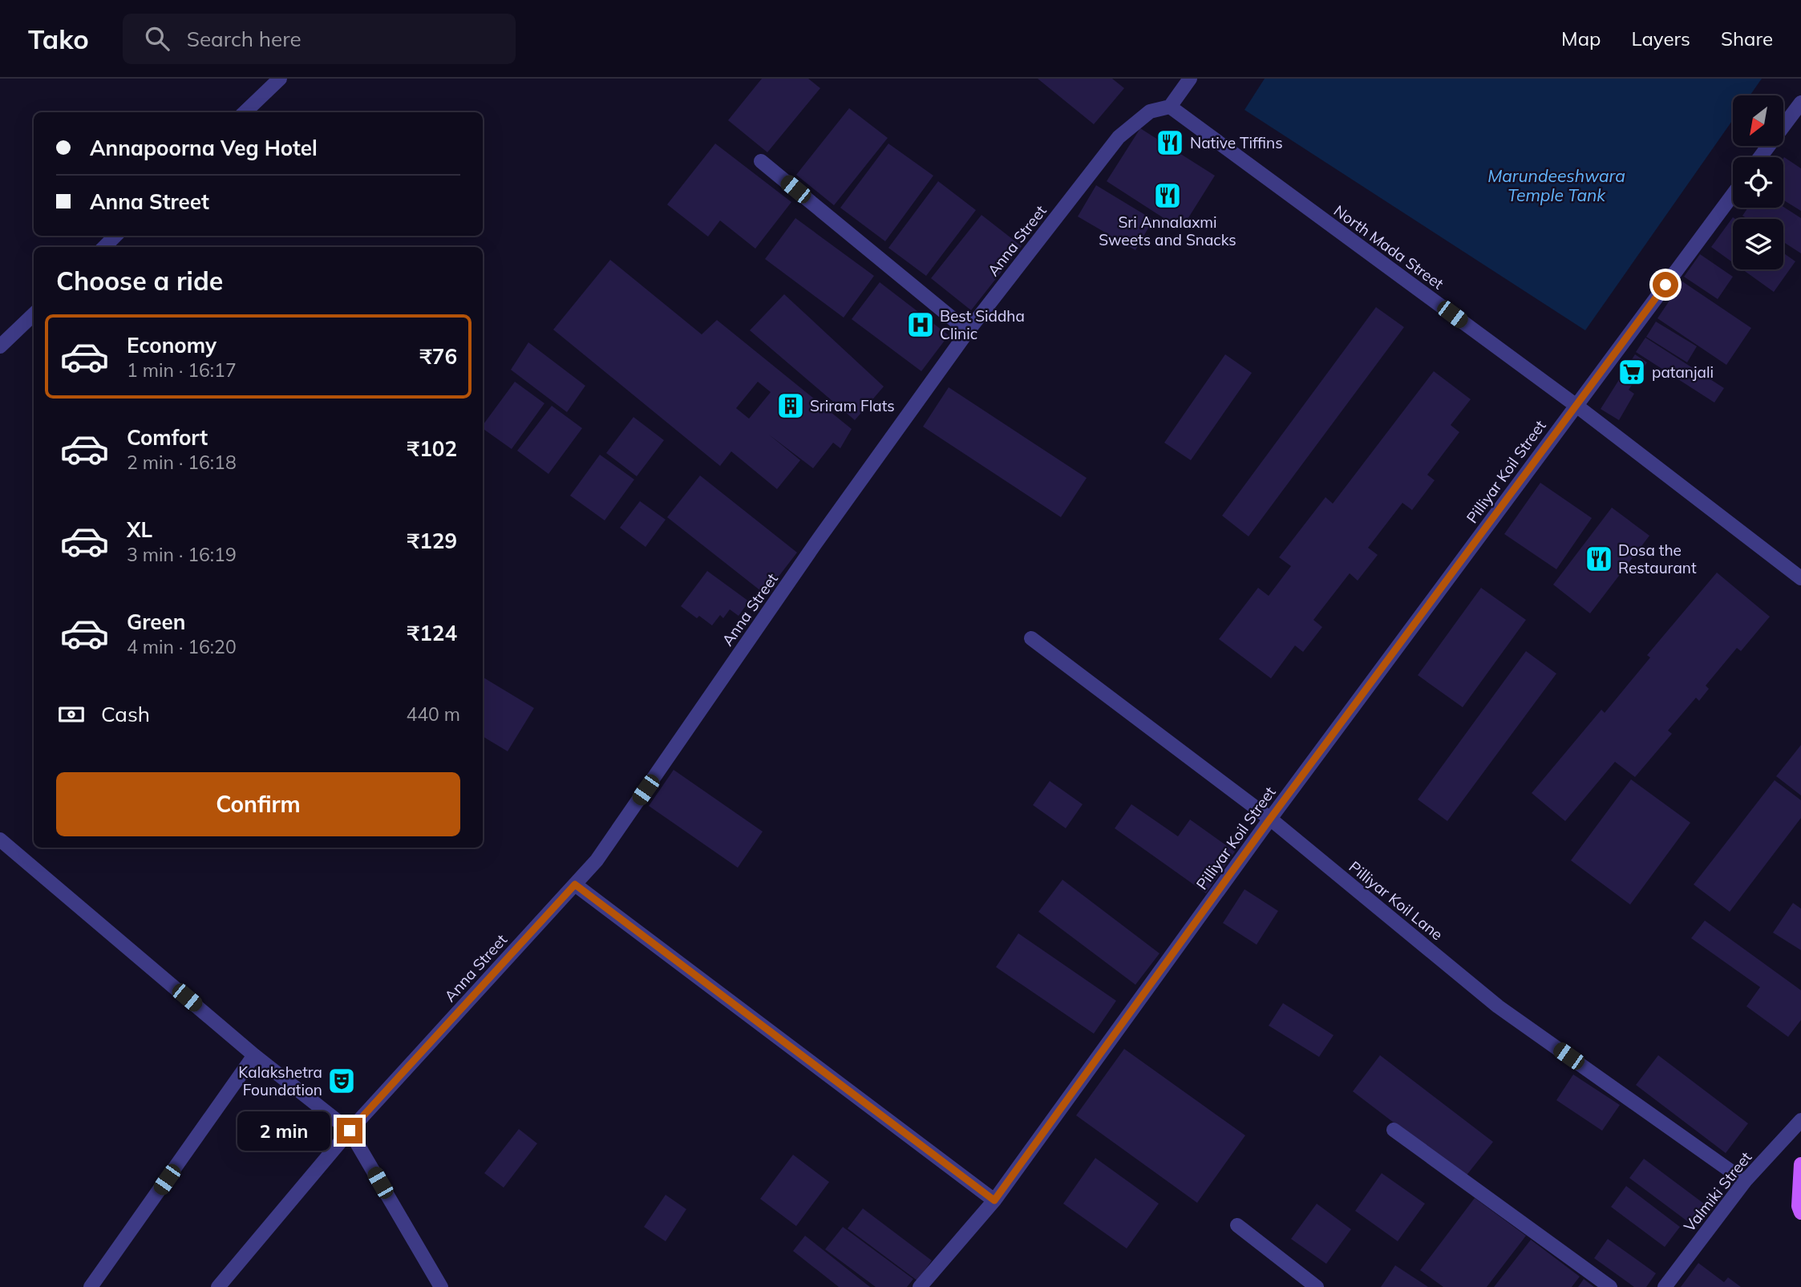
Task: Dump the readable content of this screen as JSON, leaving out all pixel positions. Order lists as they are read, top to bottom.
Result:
{
  "streets": {
    "street": [
      "Anna Street",
      "North Mada Street",
      "Pilliyar Koil Street",
      "Pilliyar Koil Lane",
      "Valmiki Street"
    ]
  },
  "crossings": [
    ["Anna Street", "North Mada Street"],
    ["North Mada Street", "Pilliyar Koil Street"],
    ["Pilliyar Koil Street", "Pilliyar Koil Lane"],
    ["Pilliyar Koil Lane", "Valmiki Street"]
  ],
  "water": ["Marundeeshwara Temple Tank"],
  "places": {
    "restaurant": ["Native Tiffins", "Sri Annalaxmi Sweets and Snacks", "Dosa the Restaurant"],
    "hospital": ["Best Siddha Clinic"],
    "supermarket": ["patanjali"],
    "building": ["Sriram Flats"],
    "theatre": ["Kalakshetra Foundation"]
  },
  "north": "bottom left",
  "page": {
    "header": "Tako",
    "search": "Search here",
    "nav": ["Map", "Layers", "Share"],
    "banner": ["Annapoorna Veg Hotel", "Anna Street"],
    "heading": "Choose a ride",
    "list": [
      {
        "name": "Economy",
        "note": "1 min · 16:17",
        "value": "₹76"
      },
      {
        "name": "Comfort",
        "note": "2 min · 16:18",
        "value": "₹102"
      },
      {
        "name": "XL",
        "note": "3 min · 16:19",
        "value": "₹129"
      },
      {
        "name": "Green",
        "note": "4 min · 16:20",
        "value": "₹124"
      }
    ],
    "pay": ["Cash", "440 m"],
    "buttons": "Confirm",
    "bubble": "2 min"
  }
}
